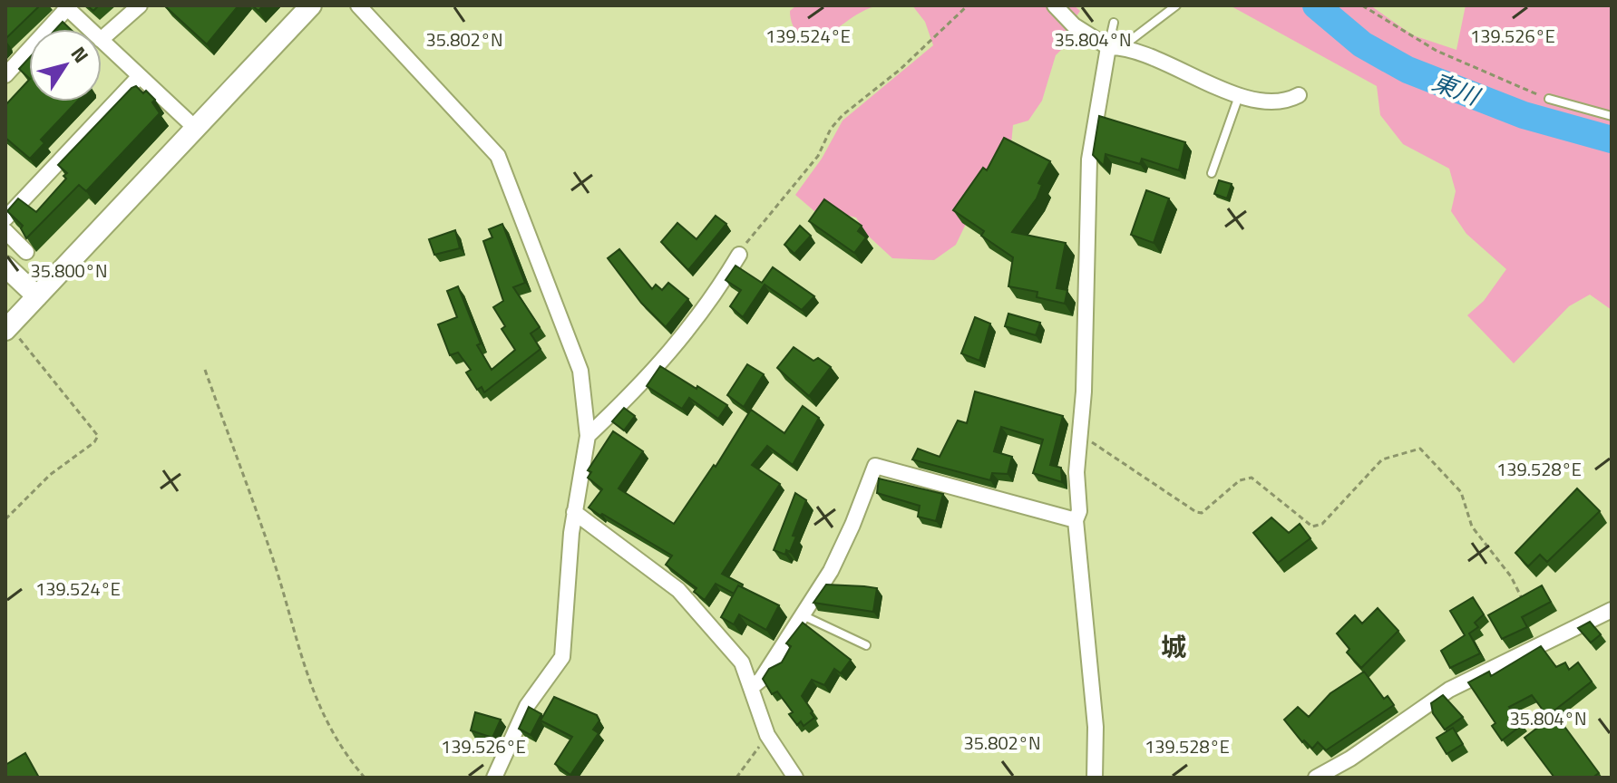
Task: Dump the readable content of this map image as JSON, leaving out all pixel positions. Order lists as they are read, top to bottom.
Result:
{
  "districts": ["城"],
  "water": ["東川"],
  "north": "top right",
  "coordinates": [
    "139.524°E",
    "139.526°E",
    "35.804°N",
    "35.802°N",
    "35.800°N",
    "139.528°E"
  ]
}
